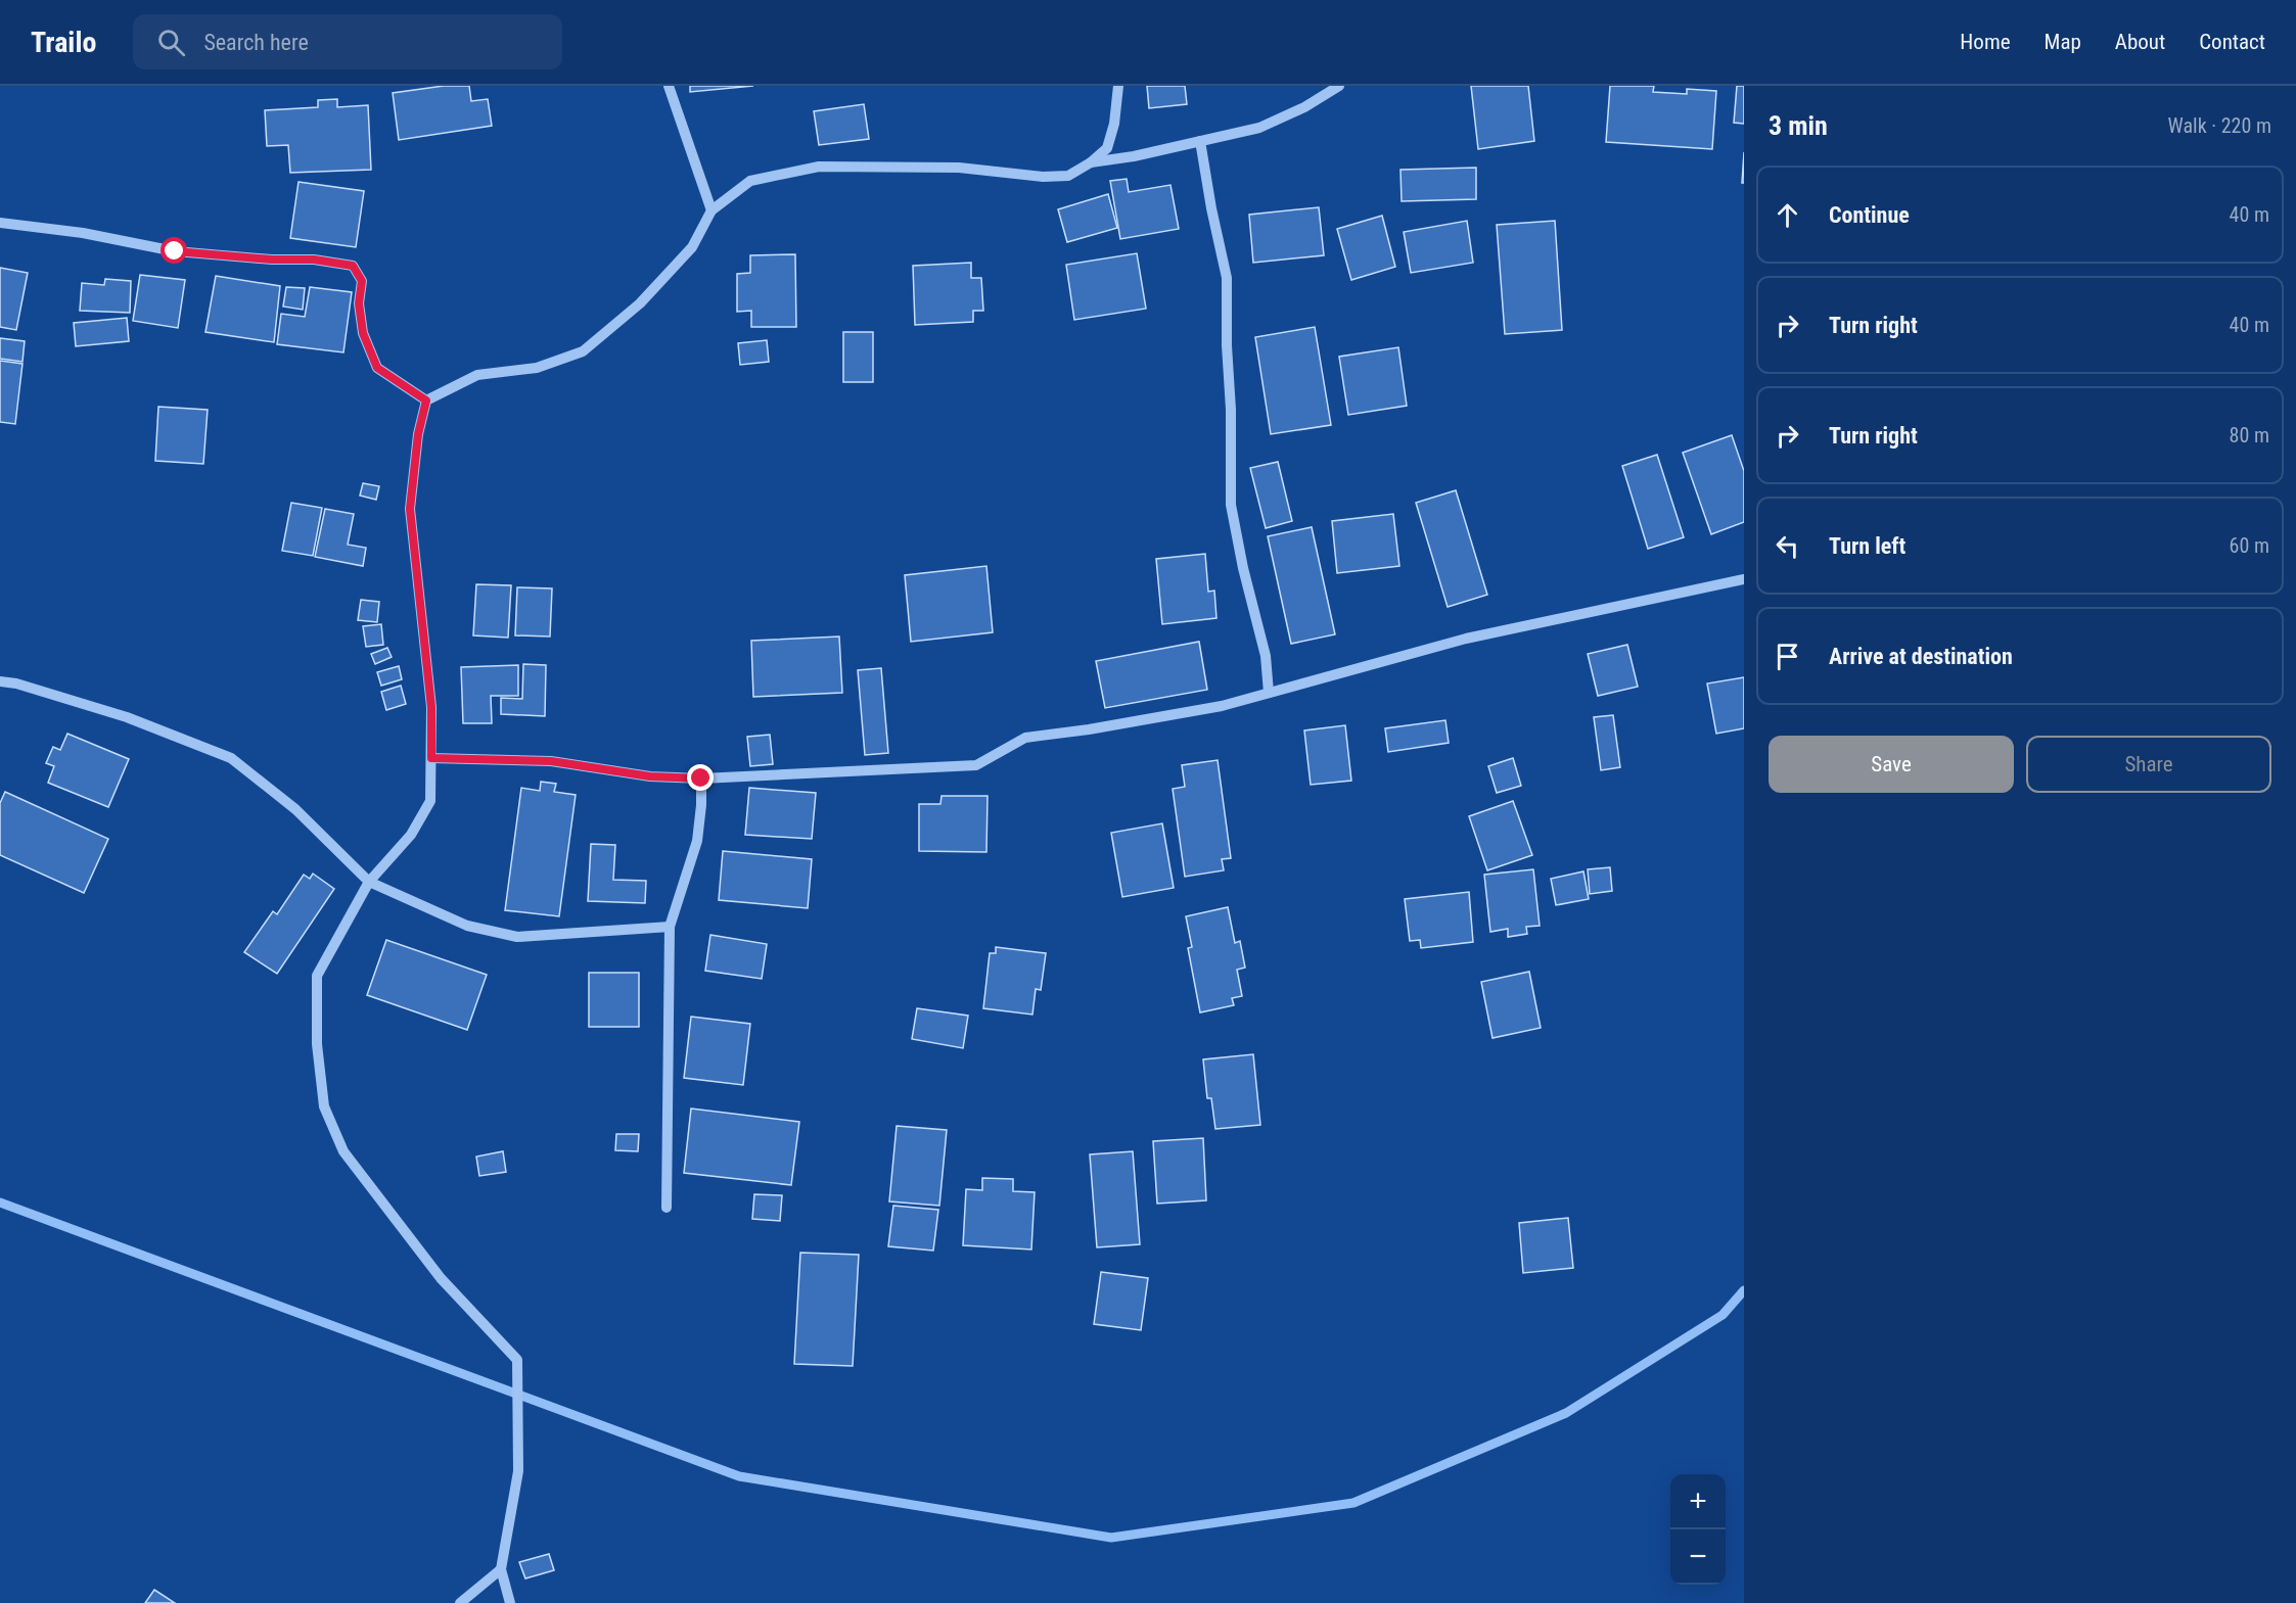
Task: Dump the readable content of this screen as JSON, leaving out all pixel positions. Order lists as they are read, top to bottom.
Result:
{
  "page": {
    "header": "Trailo",
    "search": "Search here",
    "nav": [
      "Home",
      "Map",
      "About",
      "Contact"
    ],
    "heading": ["3 min", "Walk · 220 m"],
    "list": [
      ["Continue", "40 m"],
      ["Turn right", "40 m"],
      ["Turn right", "80 m"],
      ["Turn left", "60 m"],
      "Arrive at destination"
    ],
    "buttons": ["Save", "Share"],
    "map_buttons": ["+", "−"]
  }
}
